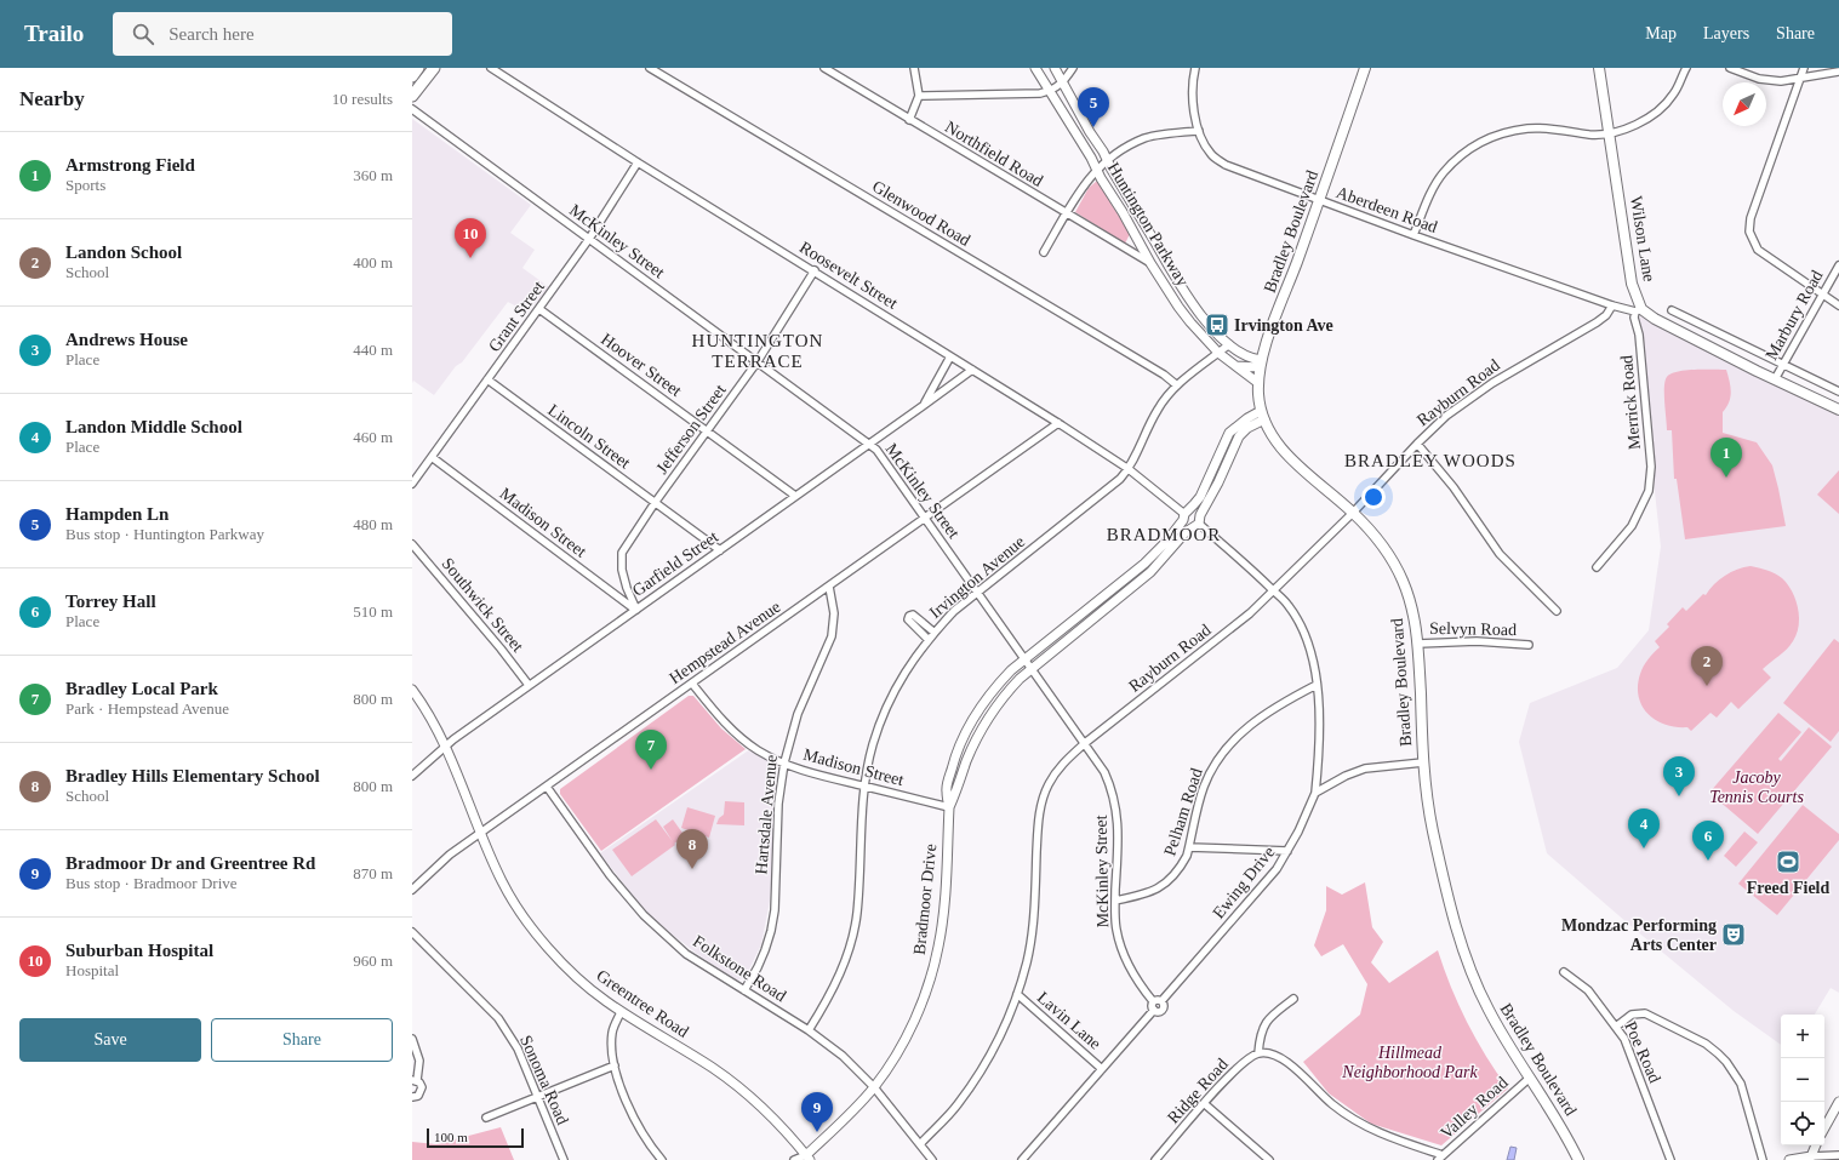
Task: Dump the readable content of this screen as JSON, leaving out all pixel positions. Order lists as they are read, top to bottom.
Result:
{
  "streets": {
    "main road": ["Bradley Boulevard", "Wilson Lane"],
    "street": [
      "Northfield Road",
      "Aberdeen Road",
      "Glenwood Road",
      "Huntington Parkway",
      "McKinley Street",
      "Roosevelt Street",
      "Marbury Road",
      "Grant Street",
      "Hoover Street",
      "Rayburn Road",
      "Merrick Road",
      "Jefferson Street",
      "Lincoln Street",
      "Madison Street",
      "Garfield Street",
      "Irvington Avenue",
      "Southwick Street",
      "Selvyn Road",
      "Hempstead Avenue",
      "Pelham Road",
      "Hartsdale Avenue",
      "Ewing Drive",
      "Bradmoor Drive",
      "Folkstone Road",
      "Greentree Road",
      "Lavin Lane",
      "Poe Road",
      "Sonoma Road",
      "Ridge Road",
      "Valley Road"
    ]
  },
  "crossings": [
    ["Northfield Road", "Huntington Parkway"],
    ["Aberdeen Road", "Bradley Boulevard"],
    ["Aberdeen Road", "Wilson Lane"],
    ["Aberdeen Road", "Rayburn Road"],
    ["Aberdeen Road", "Merrick Road"],
    ["Glenwood Road", "Irvington Avenue"],
    ["Huntington Parkway", "Bradley Boulevard"],
    ["Huntington Parkway", "Irvington Avenue"],
    ["Bradley Boulevard", "Rayburn Road"],
    ["Bradley Boulevard", "Selvyn Road"],
    ["Bradley Boulevard", "Bradmoor Drive"],
    ["Bradley Boulevard", "Valley Road"],
    ["Wilson Lane", "Merrick Road"],
    ["McKinley Street", "Grant Street"],
    ["McKinley Street", "Rayburn Road"],
    ["McKinley Street", "Jefferson Street"],
    ["McKinley Street", "Garfield Street"],
    ["McKinley Street", "Irvington Avenue"],
    ["McKinley Street", "Hempstead Avenue"],
    ["McKinley Street", "Pelham Road"],
    ["McKinley Street", "Ewing Drive"],
    ["McKinley Street", "Bradmoor Drive"],
    ["Roosevelt Street", "Grant Street"],
    ["Roosevelt Street", "Jefferson Street"],
    ["Roosevelt Street", "Garfield Street"],
    ["Roosevelt Street", "Irvington Avenue"],
    ["Roosevelt Street", "Hempstead Avenue"],
    ["Roosevelt Street", "Bradmoor Drive"],
    ["Grant Street", "Hoover Street"],
    ["Grant Street", "Lincoln Street"],
    ["Grant Street", "Madison Street"],
    ["Hoover Street", "Jefferson Street"],
    ["Hoover Street", "Garfield Street"],
    ["Rayburn Road", "Folkstone Road"],
    ["Rayburn Road", "Lavin Lane"],
    ["Jefferson Street", "Lincoln Street"],
    ["Jefferson Street", "Madison Street"],
    ["Jefferson Street", "Garfield Street"],
    ["Lincoln Street", "Garfield Street"],
    ["Madison Street", "Garfield Street"],
    ["Madison Street", "Irvington Avenue"],
    ["Madison Street", "Hempstead Avenue"],
    ["Madison Street", "Hartsdale Avenue"],
    ["Madison Street", "Bradmoor Drive"],
    ["Garfield Street", "Southwick Street"],
    ["Garfield Street", "Greentree Road"],
    ["Irvington Avenue", "Folkstone Road"],
    ["Hempstead Avenue", "Hartsdale Avenue"],
    ["Hempstead Avenue", "Folkstone Road"],
    ["Hempstead Avenue", "Greentree Road"],
    ["Hartsdale Avenue", "Folkstone Road"],
    ["Bradmoor Drive", "Folkstone Road"],
    ["Bradmoor Drive", "Greentree Road"]
  ],
  "districts": ["HUNTINGTON TERRACE", "BRADLEY WOODS", "BRADMOOR"],
  "parks": ["Jacoby Tennis Courts", "Hillmead Neighborhood Park"],
  "places": {
    "bus stop": ["Irvington Ave"],
    "sports": ["Freed Field"],
    "theatre": ["Mondzac Performing Arts Center"]
  },
  "scale_bar": "100 m",
  "north": "bottom left",
  "page": {
    "header": "Trailo",
    "search": "Search here",
    "nav": ["Map", "Layers", "Share"],
    "heading": ["Nearby", "10 results"],
    "pins": [
      "5",
      "10",
      "1",
      "2",
      "7",
      "3",
      "4",
      "6",
      "8",
      "9"
    ],
    "list": [
      {
        "mark": "1",
        "name": "Armstrong Field",
        "note": "Sports",
        "value": "360 m"
      },
      {
        "mark": "2",
        "name": "Landon School",
        "note": "School",
        "value": "400 m"
      },
      {
        "mark": "3",
        "name": "Andrews House",
        "note": "Place",
        "value": "440 m"
      },
      {
        "mark": "4",
        "name": "Landon Middle School",
        "note": "Place",
        "value": "460 m"
      },
      {
        "mark": "5",
        "name": "Hampden Ln",
        "note": "Bus stop · Huntington Parkway",
        "value": "480 m"
      },
      {
        "mark": "6",
        "name": "Torrey Hall",
        "note": "Place",
        "value": "510 m"
      },
      {
        "mark": "7",
        "name": "Bradley Local Park",
        "note": "Park · Hempstead Avenue",
        "value": "800 m"
      },
      {
        "mark": "8",
        "name": "Bradley Hills Elementary School",
        "note": "School",
        "value": "800 m"
      },
      {
        "mark": "9",
        "name": "Bradmoor Dr and Greentree Rd",
        "note": "Bus stop · Bradmoor Drive",
        "value": "870 m"
      },
      {
        "mark": "10",
        "name": "Suburban Hospital",
        "note": "Hospital",
        "value": "960 m"
      }
    ],
    "buttons": ["Save", "Share"],
    "map_buttons": ["+", "−"],
    "scale": "100 m"
  }
}
